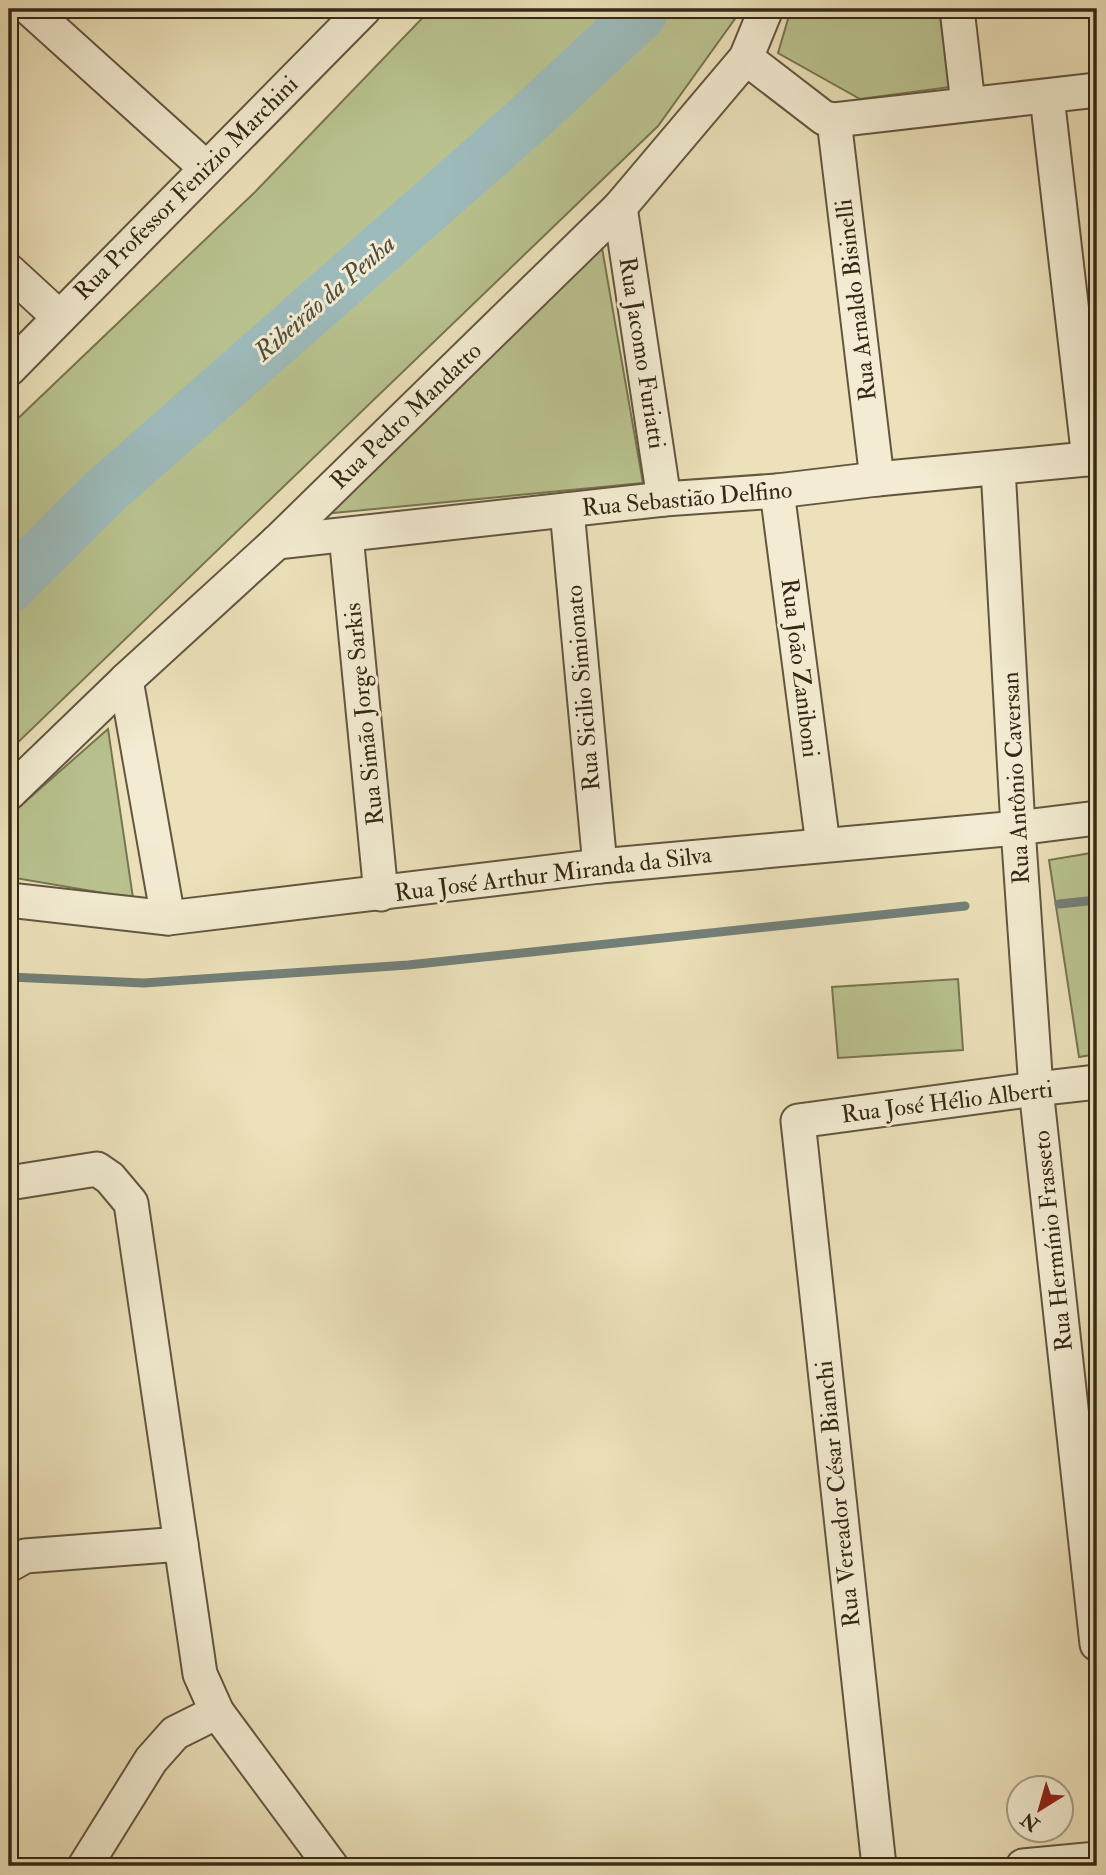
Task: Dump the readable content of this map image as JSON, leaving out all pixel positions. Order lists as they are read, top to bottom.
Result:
{
  "streets": {
    "street": [
      "Rua Professor Fenizio Marchini",
      "Rua Arnaldo Bisinelli",
      "Rua Jacomo Furiatti",
      "Rua Pedro Mandatto",
      "Rua Sebastião Delfino",
      "Rua João Zaniboni",
      "Rua Sicilio Simionato",
      "Rua Simão Jorge Sarkis",
      "Rua Antônio Caversan",
      "Rua José Arthur Miranda da Silva",
      "Rua José Hélio Alberti",
      "Rua Hermínio Frasseto",
      "Rua Vereador César Bianchi"
    ]
  },
  "crossings": [
    ["Rua Arnaldo Bisinelli", "Rua Sebastião Delfino"],
    ["Rua Jacomo Furiatti", "Rua Pedro Mandatto"],
    ["Rua Jacomo Furiatti", "Rua Sebastião Delfino"],
    ["Rua Pedro Mandatto", "Rua Sebastião Delfino"],
    ["Rua Sebastião Delfino", "Rua João Zaniboni"],
    ["Rua Sebastião Delfino", "Rua Sicilio Simionato"],
    ["Rua Sebastião Delfino", "Rua Simão Jorge Sarkis"],
    ["Rua Sebastião Delfino", "Rua Antônio Caversan"],
    ["Rua João Zaniboni", "Rua José Arthur Miranda da Silva"],
    ["Rua Sicilio Simionato", "Rua José Arthur Miranda da Silva"],
    ["Rua Simão Jorge Sarkis", "Rua José Arthur Miranda da Silva"],
    ["Rua Antônio Caversan", "Rua José Arthur Miranda da Silva"],
    ["Rua Antônio Caversan", "Rua José Hélio Alberti"],
    ["Rua Antônio Caversan", "Rua Hermínio Frasseto"],
    ["Rua José Hélio Alberti", "Rua Hermínio Frasseto"],
    ["Rua José Hélio Alberti", "Rua Vereador César Bianchi"]
  ],
  "water": ["Ribeirão da Penha"],
  "north": "bottom left"
}
